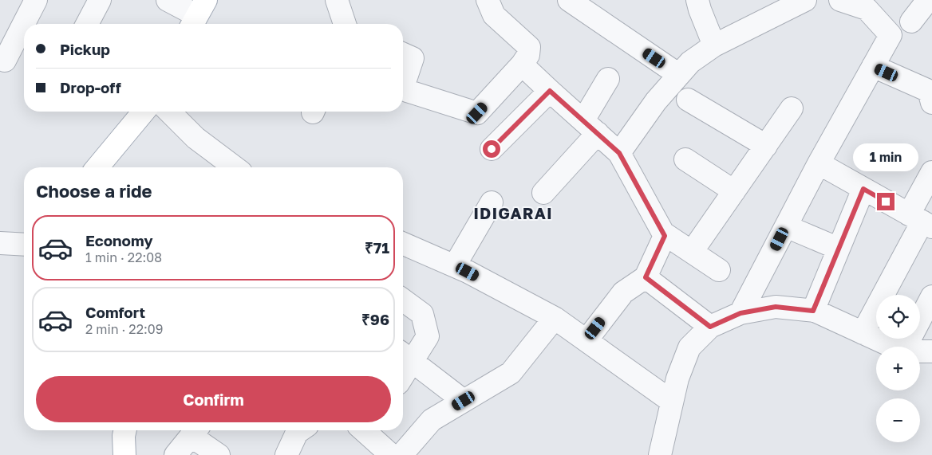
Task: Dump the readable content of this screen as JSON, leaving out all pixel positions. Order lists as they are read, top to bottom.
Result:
{
  "districts": ["IDIGARAI"],
  "page": {
    "banner": ["Pickup", "Drop-off"],
    "bubble": "1 min",
    "heading": "Choose a ride",
    "list": [
      {
        "name": "Economy",
        "note": "1 min · 22:08",
        "value": "₹71"
      },
      {
        "name": "Comfort",
        "note": "2 min · 22:09",
        "value": "₹96"
      }
    ],
    "map_buttons": ["+", "−"],
    "buttons": "Confirm"
  }
}
